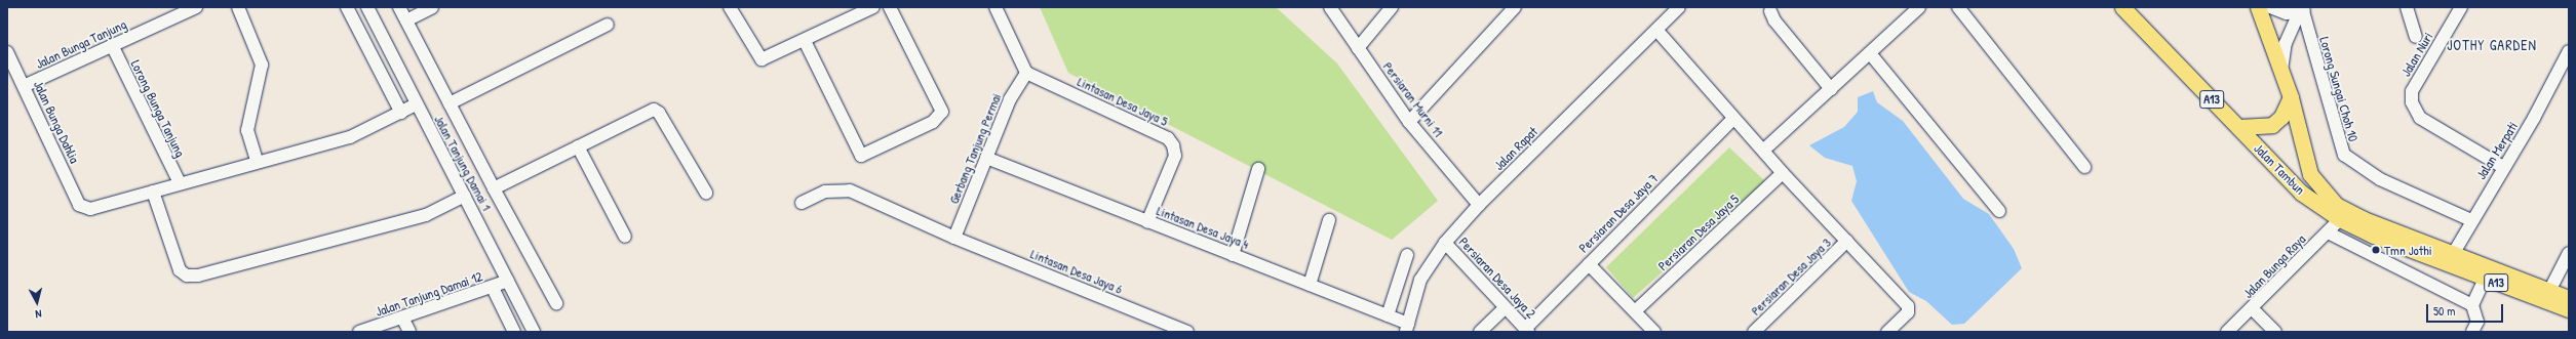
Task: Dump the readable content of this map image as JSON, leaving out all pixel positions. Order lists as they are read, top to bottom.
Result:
{
  "streets": {
    "main road": ["A13", "Jalan Tambun"],
    "street": [
      "Jalan Bunga Tanjung",
      "Jalan Nuri",
      "Lorong Sungai Choh 10",
      "Persiaran Murni 11",
      "Lintasan Desa Jaya 5",
      "Lorong Bunga Tanjung",
      "Jalan Bunga Dahlia",
      "Gerbang Tanjung Permai",
      "Jalan Rapat",
      "Jalan Merpati",
      "Jalan Tanjung Damai 1",
      "Persiaran Desa Jaya 7",
      "Lintasan Desa Jaya 4",
      "Persiaran Desa Jaya 5",
      "Jalan Bunga Raya",
      "Lintasan Desa Jaya 6",
      "Persiaran Desa Jaya 3",
      "Persiaran Desa Jaya 2",
      "Jalan Tanjung Damai 12"
    ]
  },
  "crossings": [
    ["Jalan Bunga Tanjung", "Lorong Bunga Tanjung"],
    ["Jalan Bunga Tanjung", "Jalan Bunga Dahlia"],
    ["Jalan Nuri", "Jalan Merpati"],
    ["Lorong Sungai Choh 10", "Jalan Merpati"],
    ["Persiaran Murni 11", "Jalan Rapat"],
    ["A13", "Jalan Tambun"],
    ["Lintasan Desa Jaya 5", "Gerbang Tanjung Permai"],
    ["Lintasan Desa Jaya 5", "Lintasan Desa Jaya 4"],
    ["Gerbang Tanjung Permai", "Lintasan Desa Jaya 4"],
    ["Gerbang Tanjung Permai", "Lintasan Desa Jaya 6"],
    ["Jalan Rapat", "Lintasan Desa Jaya 4"],
    ["Jalan Rapat", "Persiaran Desa Jaya 2"],
    ["Jalan Merpati", "Jalan Tambun"],
    ["Jalan Tanjung Damai 1", "Jalan Tanjung Damai 12"],
    ["Jalan Tambun", "Jalan Bunga Raya"],
    ["Persiaran Desa Jaya 7", "Persiaran Desa Jaya 2"]
  ],
  "districts": ["JOTHY GARDEN"],
  "places": ["Tmn Jothi"],
  "scale_bar": "50 m",
  "north": "bottom"
}
